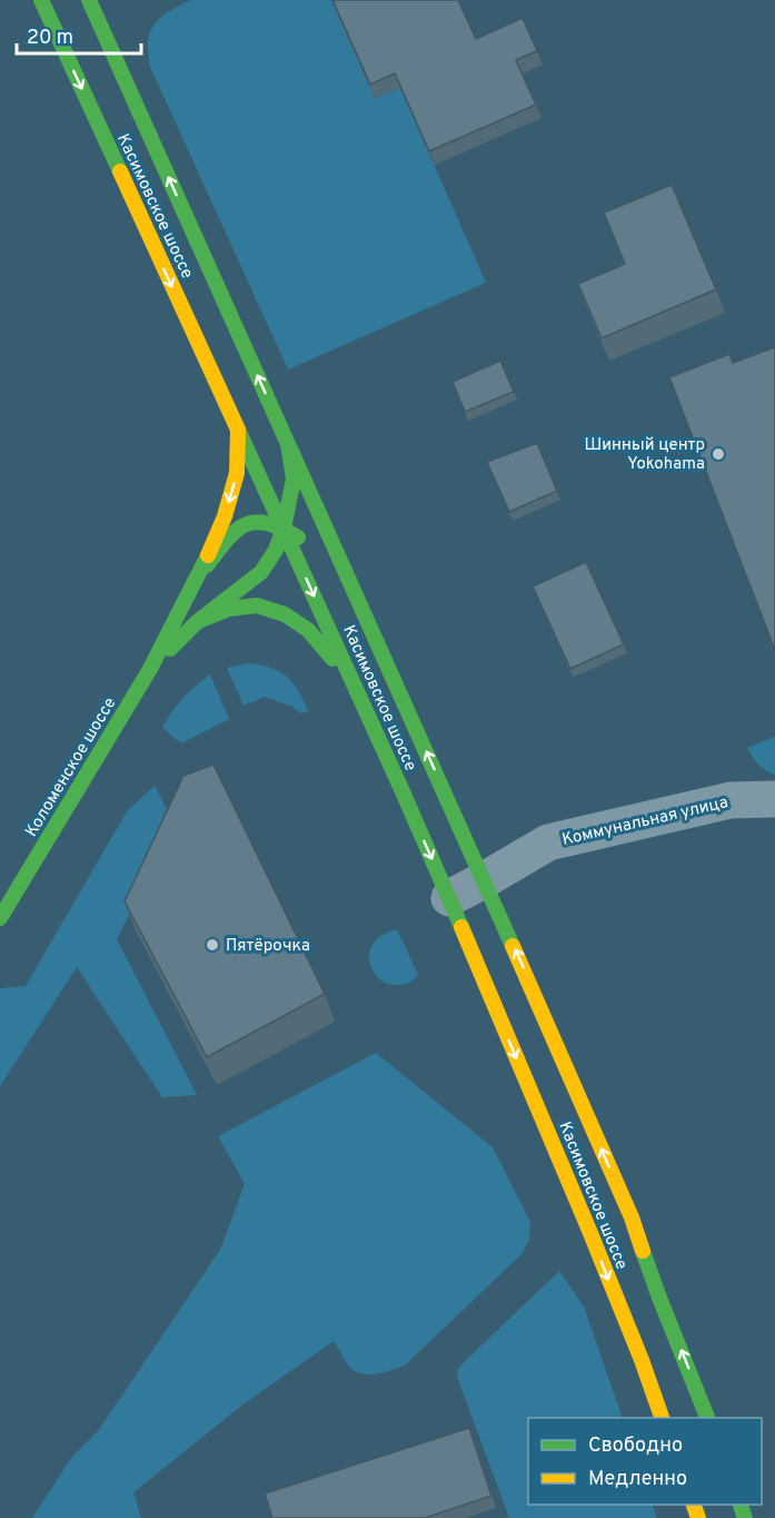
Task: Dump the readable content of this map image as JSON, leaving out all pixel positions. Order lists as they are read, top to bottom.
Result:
{
  "streets": {
    "main road": ["Касимовское шоссе", "Коломенское шоссе"],
    "street": ["Коммунальная улица"]
  },
  "crossings": [
    ["Касимовское шоссе", "Коломенское шоссе"],
    ["Касимовское шоссе", "Коммунальная улица"]
  ],
  "places": ["Шинный центр Yokohama", "Пятёрочка"],
  "legend": ["Свободно", "Медленно"],
  "scale_bar": "20 m"
}
